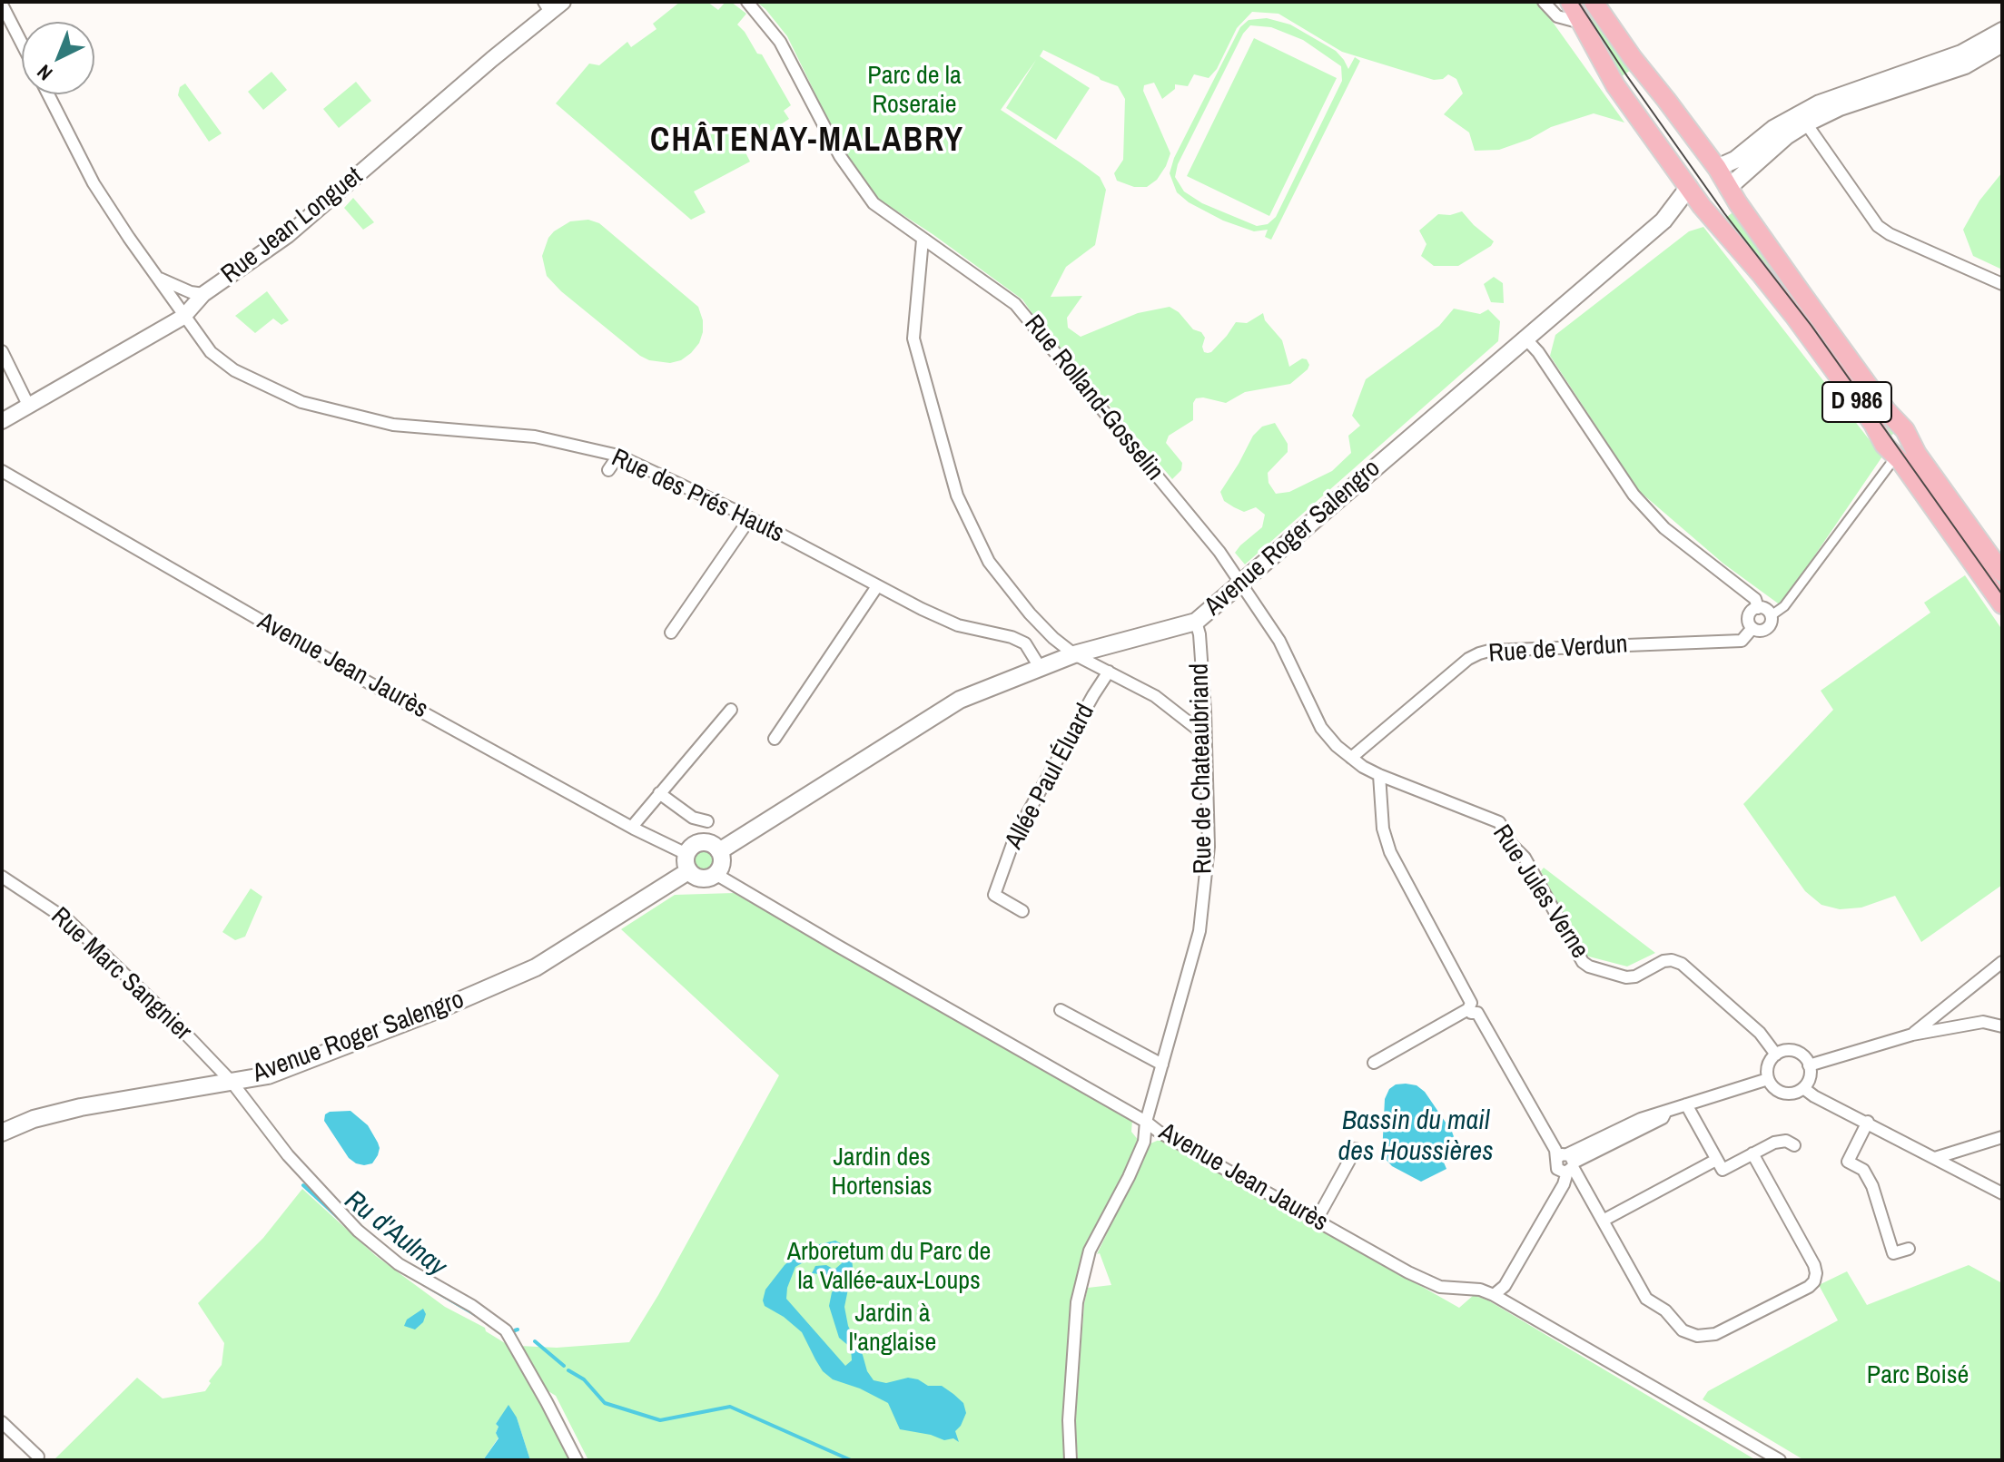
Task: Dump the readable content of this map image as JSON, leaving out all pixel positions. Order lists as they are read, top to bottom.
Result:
{
  "streets": {
    "main road": ["D 986", "Avenue Roger Salengro"],
    "street": [
      "Rue Jean Longuet",
      "Rue Rolland-Gosselin",
      "Rue des Prés Hauts",
      "Rue de Verdun",
      "Avenue Jean Jaurès",
      "Rue de Chateaubriand",
      "Allée Paul Éluard",
      "Rue Jules Verne",
      "Rue Marc Sangnier"
    ]
  },
  "crossings": [
    ["Rue Jean Longuet", "Rue des Prés Hauts"],
    ["Rue Rolland-Gosselin", "Avenue Roger Salengro"],
    ["Rue Rolland-Gosselin", "Rue Jules Verne"],
    ["D 986", "Avenue Roger Salengro"],
    ["Rue des Prés Hauts", "Avenue Roger Salengro"],
    ["Avenue Roger Salengro", "Avenue Jean Jaurès"],
    ["Avenue Roger Salengro", "Rue de Chateaubriand"],
    ["Avenue Roger Salengro", "Rue Jules Verne"],
    ["Avenue Roger Salengro", "Rue Marc Sangnier"],
    ["Rue de Verdun", "Rue Jules Verne"],
    ["Avenue Jean Jaurès", "Rue de Chateaubriand"]
  ],
  "districts": ["CHÂTENAY-MALABRY"],
  "water": ["Bassin du mail des Houssières", "Ru d'Aulnay"],
  "parks": [
    "Parc de la Roseraie",
    "Jardin des Hortensias",
    "Arboretum du Parc de la Vallée-aux-Loups",
    "Jardin à l'anglaise",
    "Parc Boisé"
  ],
  "north": "bottom left"
}
